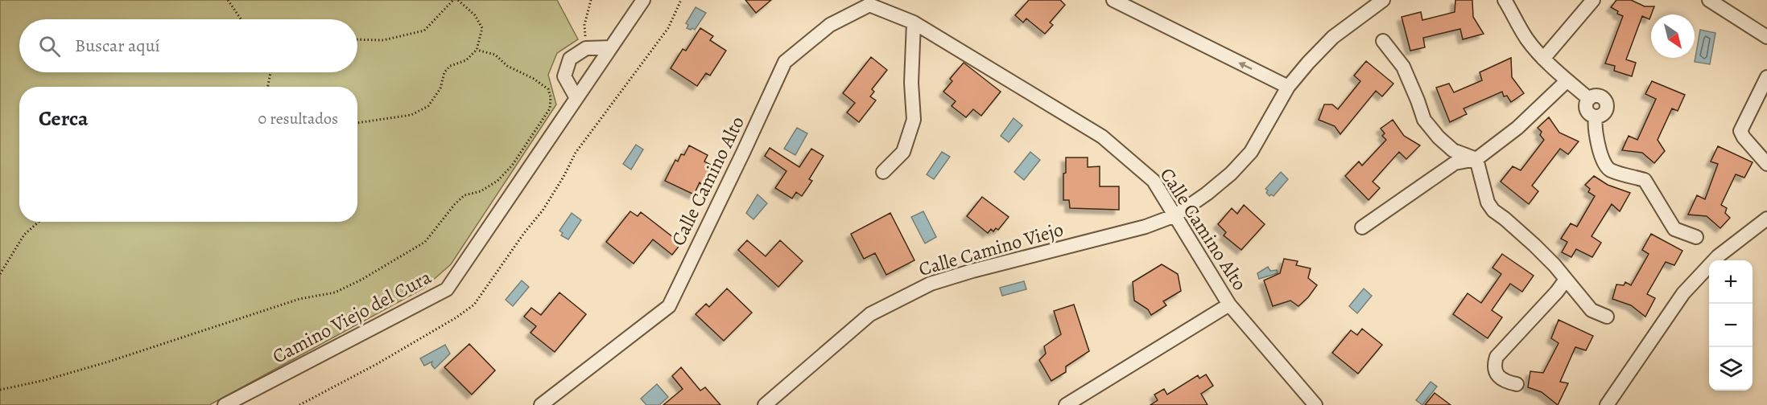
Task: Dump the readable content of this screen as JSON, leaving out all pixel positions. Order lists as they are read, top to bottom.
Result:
{
  "streets": {
    "street": ["Calle Camino Alto", "Calle Camino Viejo", "Camino Viejo del Cura"]
  },
  "crossings": [
    ["Calle Camino Alto", "Calle Camino Viejo"]
  ],
  "north": "bottom right",
  "page": {
    "search": "Buscar aquí",
    "heading": ["Cerca", "0 resultados"],
    "map_buttons": ["+", "−"]
  }
}
